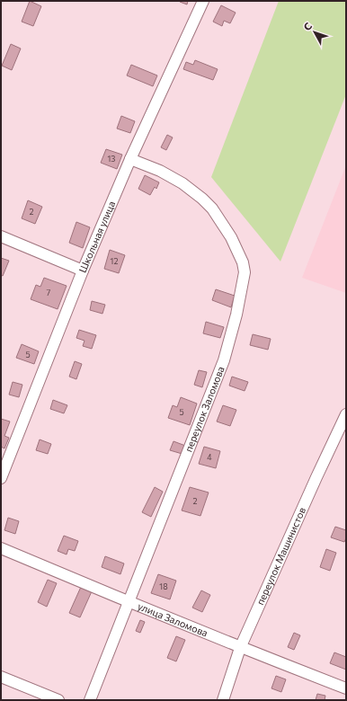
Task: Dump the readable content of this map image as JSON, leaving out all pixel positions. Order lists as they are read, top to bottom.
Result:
{
  "streets": {
    "street": [
      "Школьная улица",
      "переулок Заломова",
      "переулок Машинистов",
      "улица Заломова"
    ]
  },
  "crossings": [
    ["Школьная улица", "переулок Заломова"],
    ["переулок Заломова", "улица Заломова"],
    ["переулок Машинистов", "улица Заломова"]
  ],
  "house_numbers": [
    "13",
    "2",
    "12",
    "7",
    "5",
    "5",
    "4",
    "2",
    "18"
  ],
  "north": "top left"
}
